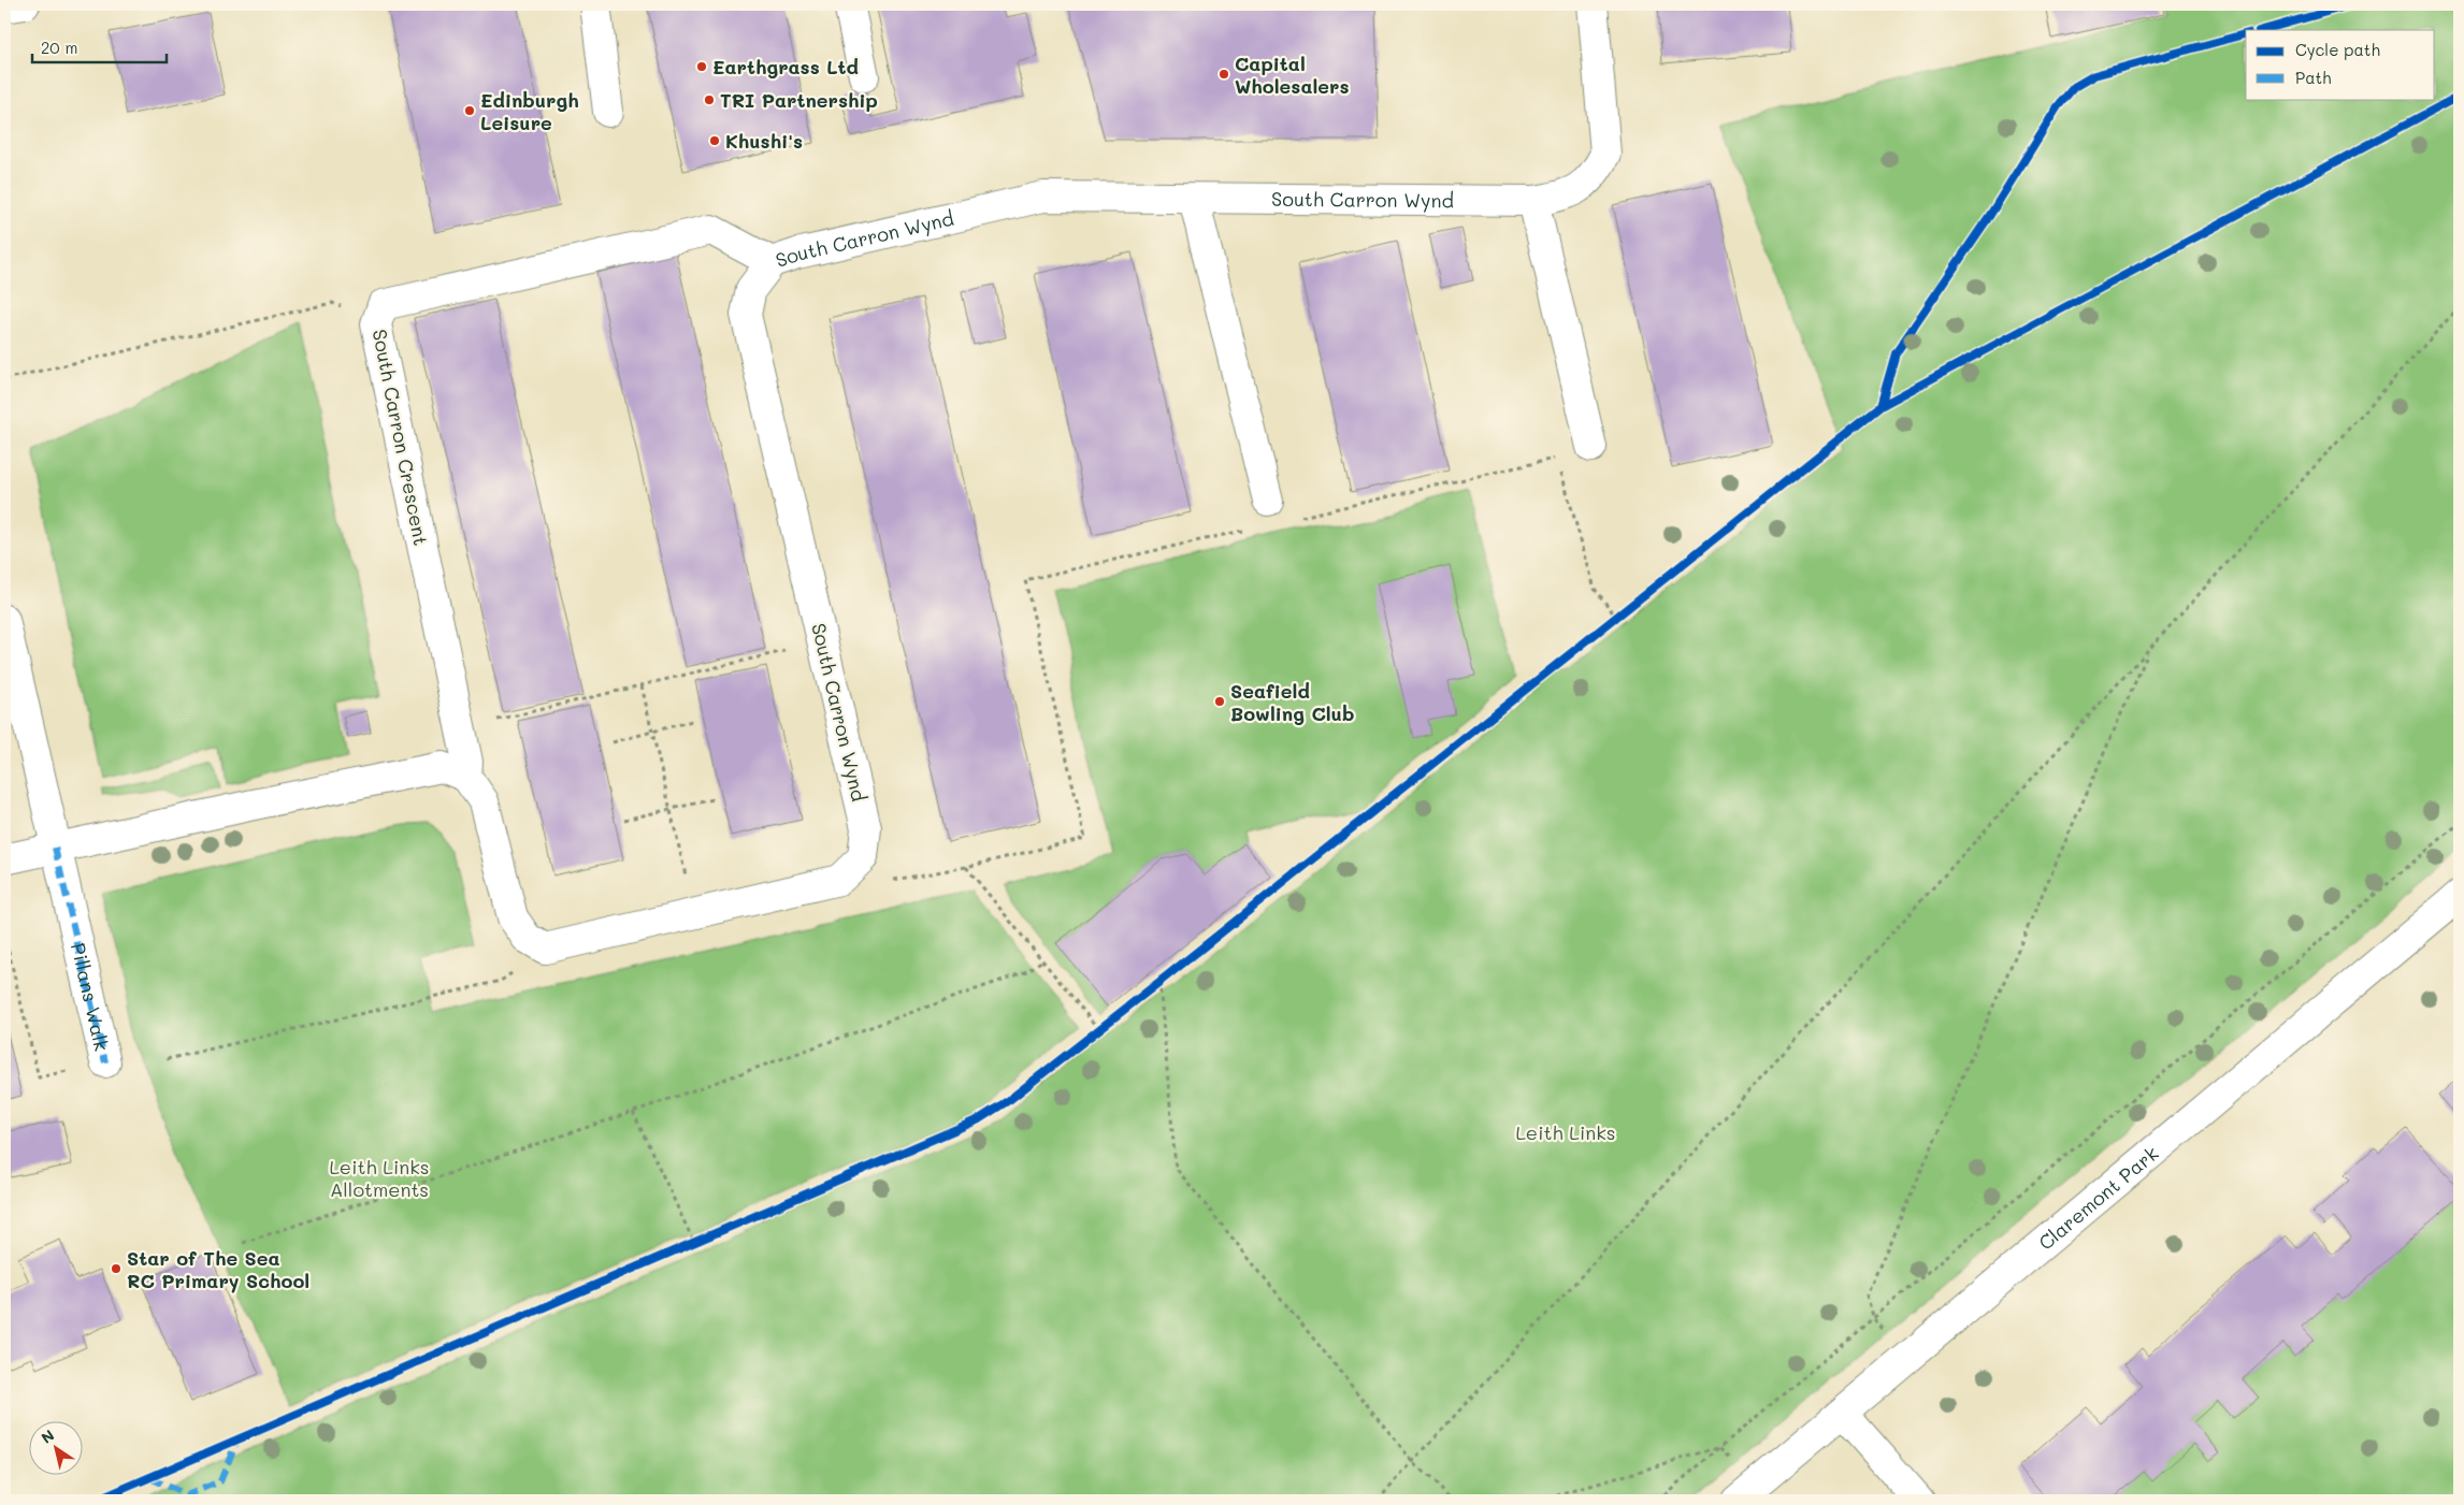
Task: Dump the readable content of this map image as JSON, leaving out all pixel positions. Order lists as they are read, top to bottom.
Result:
{
  "streets": {
    "street": [
      "South Carron Wynd",
      "South Carron Crescent",
      "Pillans Walk",
      "Claremont Park"
    ]
  },
  "crossings": [
    ["South Carron Wynd", "South Carron Crescent"]
  ],
  "parks": ["Leith Links", "Leith Links Allotments"],
  "places": [
    "Earthgrass Ltd",
    "Capital Wholesalers",
    "TRI Partnership",
    "Edinburgh Leisure",
    "Khushi's",
    "Seafield Bowling Club",
    "Star of The Sea RC Primary School"
  ],
  "legend": ["Cycle path", "Path"],
  "scale_bar": "20 m",
  "north": "top left"
}
